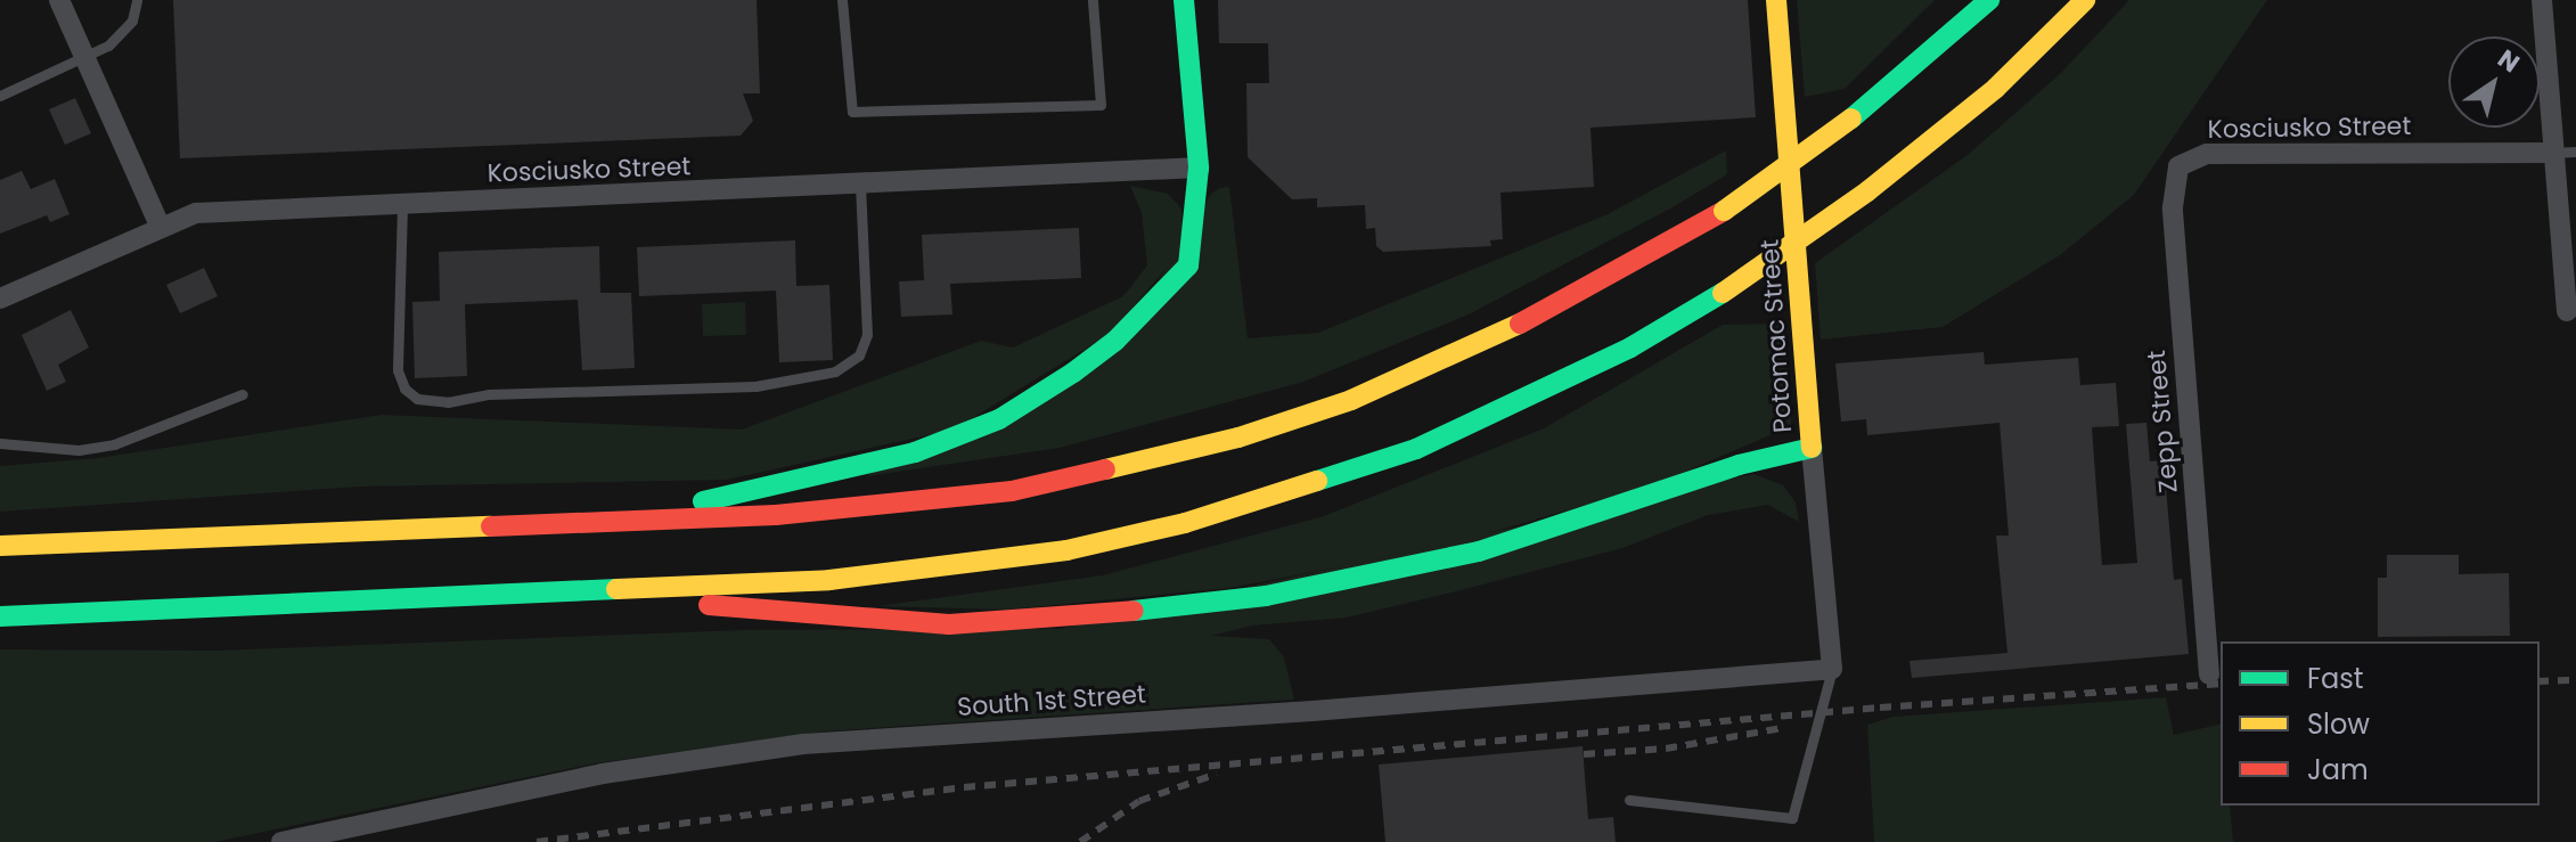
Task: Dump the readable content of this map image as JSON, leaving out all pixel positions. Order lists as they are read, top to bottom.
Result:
{
  "streets": {
    "main road": ["Potomac Street"],
    "street": ["Kosciusko Street", "Zepp Street", "South 1st Street"]
  },
  "crossings": [
    ["Kosciusko Street", "Zepp Street"],
    ["Potomac Street", "South 1st Street"]
  ],
  "legend": ["Fast", "Slow", "Jam"],
  "north": "top right"
}
